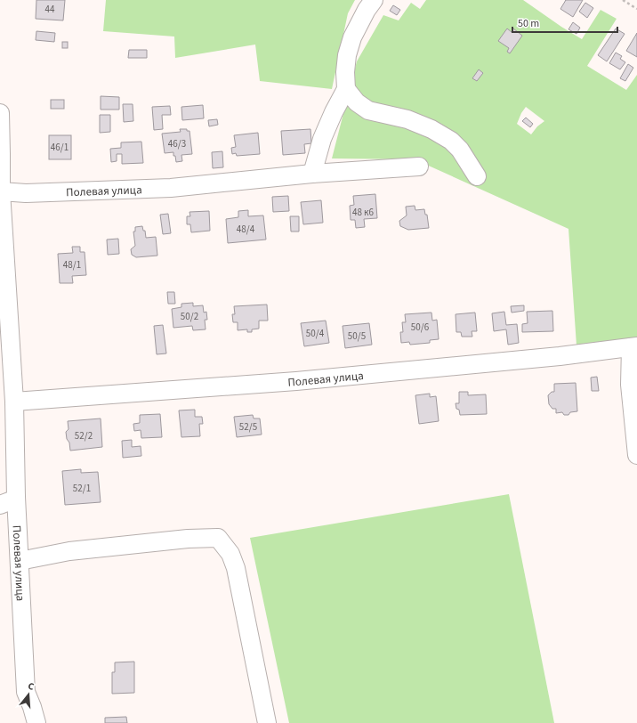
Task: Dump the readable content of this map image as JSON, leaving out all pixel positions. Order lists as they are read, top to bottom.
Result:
{
  "streets": {
    "street": ["Полевая улица"]
  },
  "house_numbers": [
    "44",
    "46/3",
    "46/1",
    "48 к6",
    "48/4",
    "48/1",
    "50/2",
    "50/6",
    "50/4",
    "50/5",
    "52/5",
    "52/2",
    "52/1"
  ],
  "scale_bar": "50 m",
  "north": "top"
}
